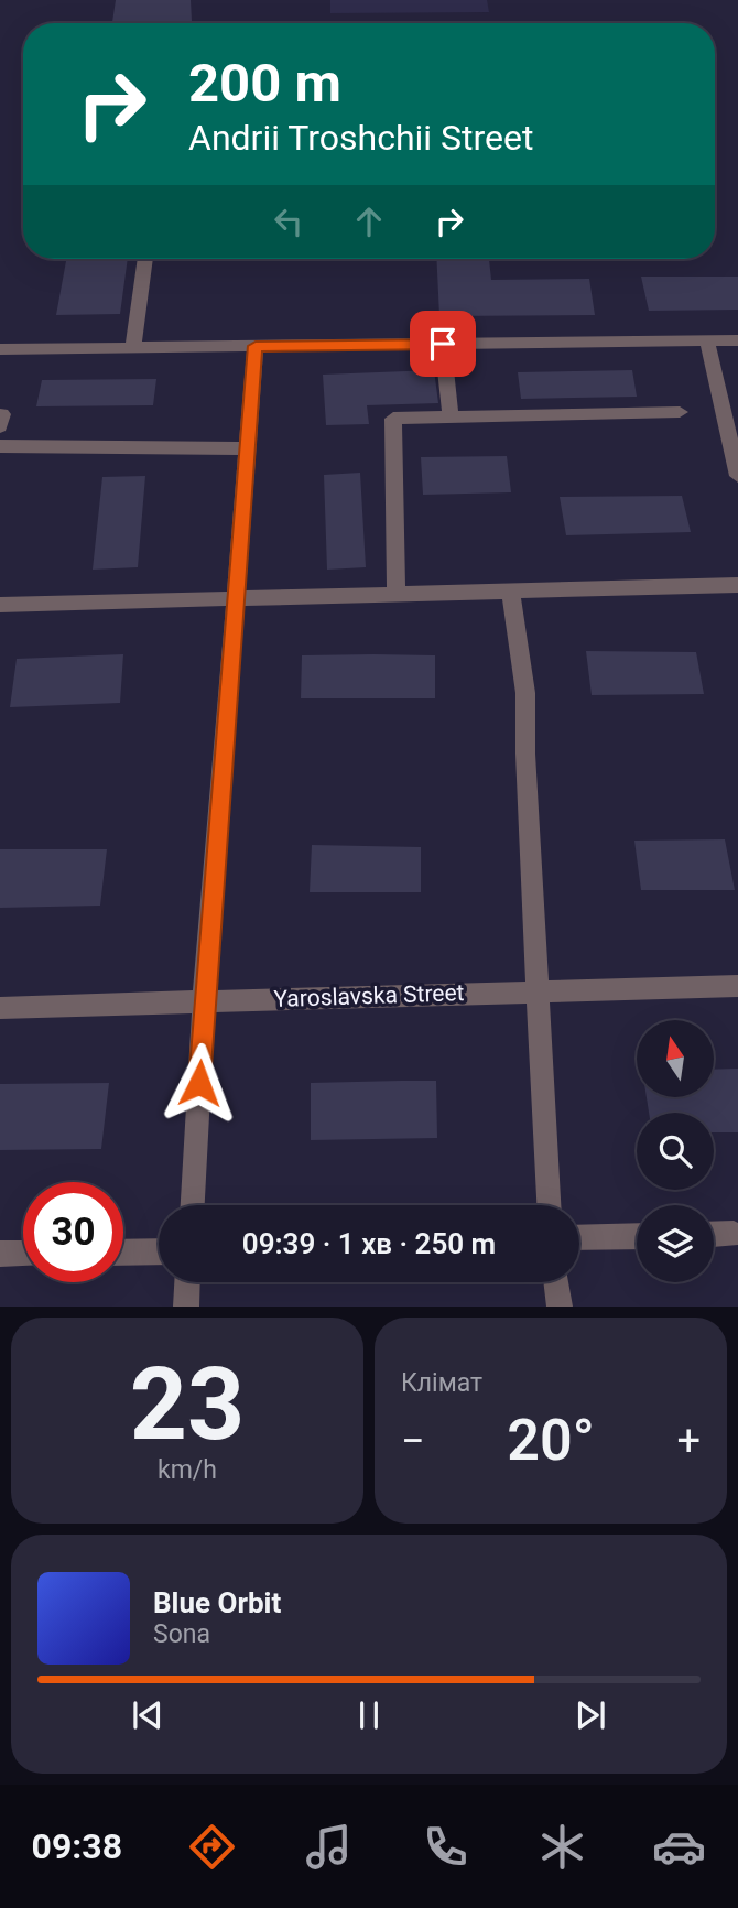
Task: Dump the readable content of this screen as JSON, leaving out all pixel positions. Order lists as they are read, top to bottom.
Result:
{
  "streets": {
    "street": ["Yaroslavska Street"]
  },
  "north": "top",
  "page": {
    "turn": ["200 m", "Andrii Troshchii Street"],
    "limit": "30",
    "trip": "09:39 · 1 хв · 250 m",
    "tile": [
      ["23", "km/h"],
      "Клімат"
    ],
    "heat": ["−", "20°", "+"],
    "song": ["Blue Orbit", "Sona"],
    "tabs": "09:38"
  }
}
